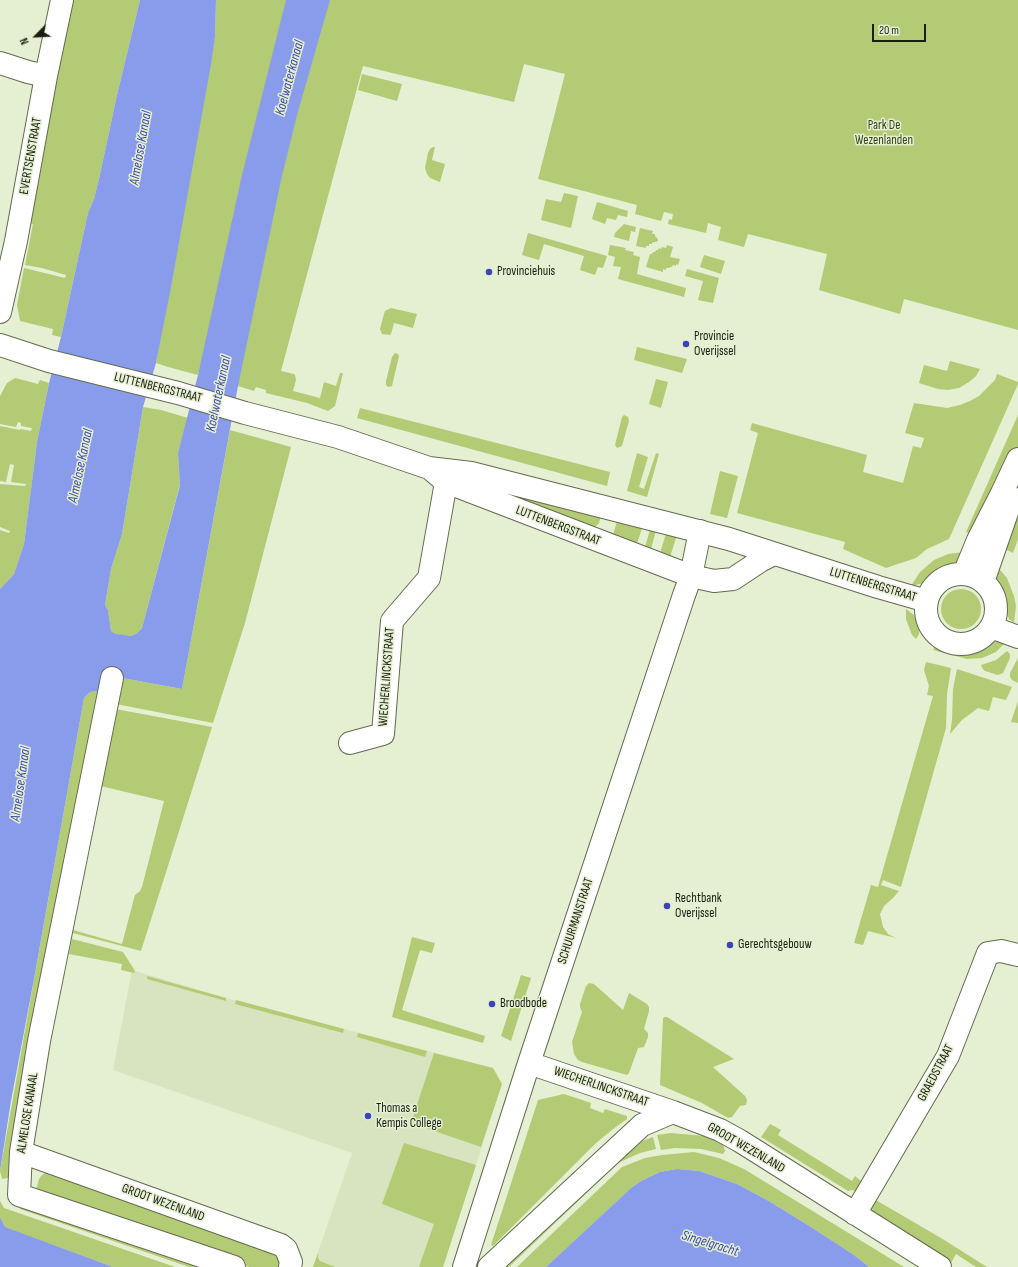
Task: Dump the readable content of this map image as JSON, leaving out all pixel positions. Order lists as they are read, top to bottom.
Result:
{
  "streets": {
    "street": [
      "EVERTSENSTRAAT",
      "LUTTENBERGSTRAAT",
      "WIECHERLINCKSTRAAT",
      "SCHUURMANSTRAAT",
      "GRAEDSTRAAT",
      "ALMELOSE KANAAL",
      "GROOT WEZENLAND"
    ]
  },
  "crossings": [
    ["LUTTENBERGSTRAAT", "WIECHERLINCKSTRAAT"],
    ["LUTTENBERGSTRAAT", "SCHUURMANSTRAAT"],
    ["WIECHERLINCKSTRAAT", "SCHUURMANSTRAAT"],
    ["WIECHERLINCKSTRAAT", "GROOT WEZENLAND"],
    ["GRAEDSTRAAT", "GROOT WEZENLAND"],
    ["ALMELOSE KANAAL", "GROOT WEZENLAND"]
  ],
  "water": ["Koelwaterkanaal", "Almelose Kanaal", "Singelgracht"],
  "parks": ["Park De Wezenlanden"],
  "places": [
    "Provinciehuis",
    "Provincie Overijssel",
    "Rechtbank Overijssel",
    "Gerechtsgebouw",
    "Broodbode",
    "Thomas a Kempis College"
  ],
  "scale_bar": "20 m",
  "north": "bottom left"
}
